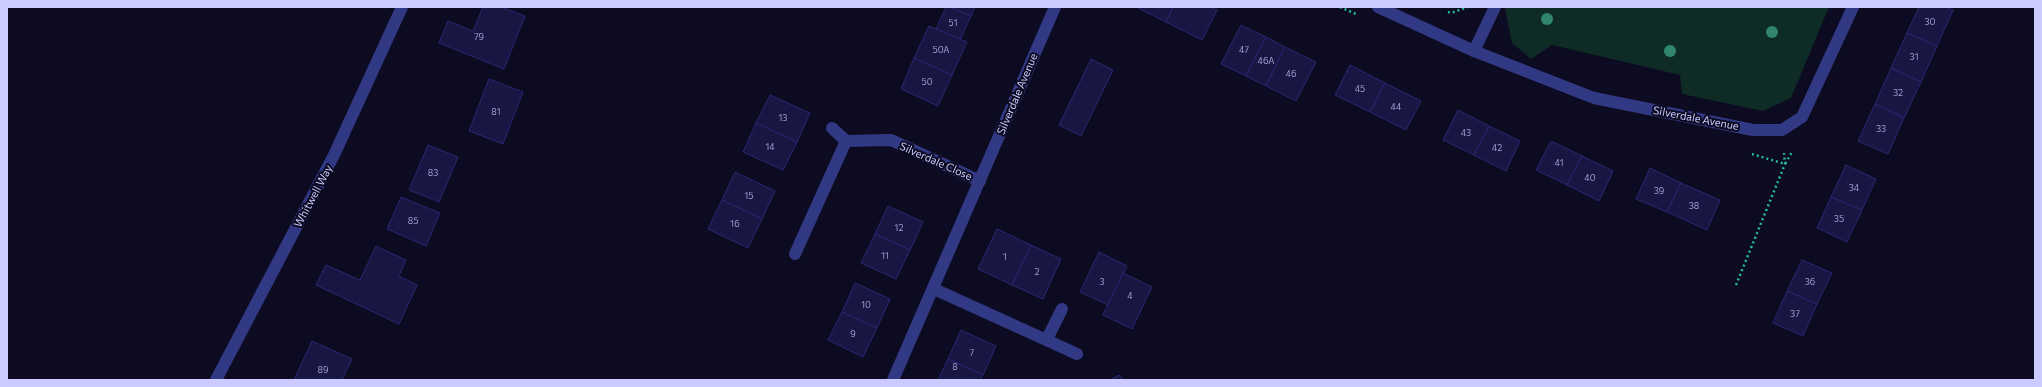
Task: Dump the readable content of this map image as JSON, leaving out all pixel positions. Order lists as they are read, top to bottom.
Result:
{
  "streets": {
    "street": ["Silverdale Avenue", "Silverdale Close", "Whitwell Way"]
  },
  "crossings": [
    ["Silverdale Avenue", "Silverdale Close"]
  ],
  "house_numbers": [
    "30",
    "51",
    "79",
    "50A",
    "47",
    "31",
    "46A",
    "46",
    "50",
    "45",
    "32",
    "44",
    "81",
    "13",
    "33",
    "43",
    "14",
    "42",
    "41",
    "83",
    "40",
    "34",
    "39",
    "15",
    "38",
    "35",
    "85",
    "16",
    "12",
    "11",
    "1",
    "2",
    "3",
    "36",
    "4",
    "10",
    "37",
    "9",
    "7",
    "8",
    "89"
  ]
}
